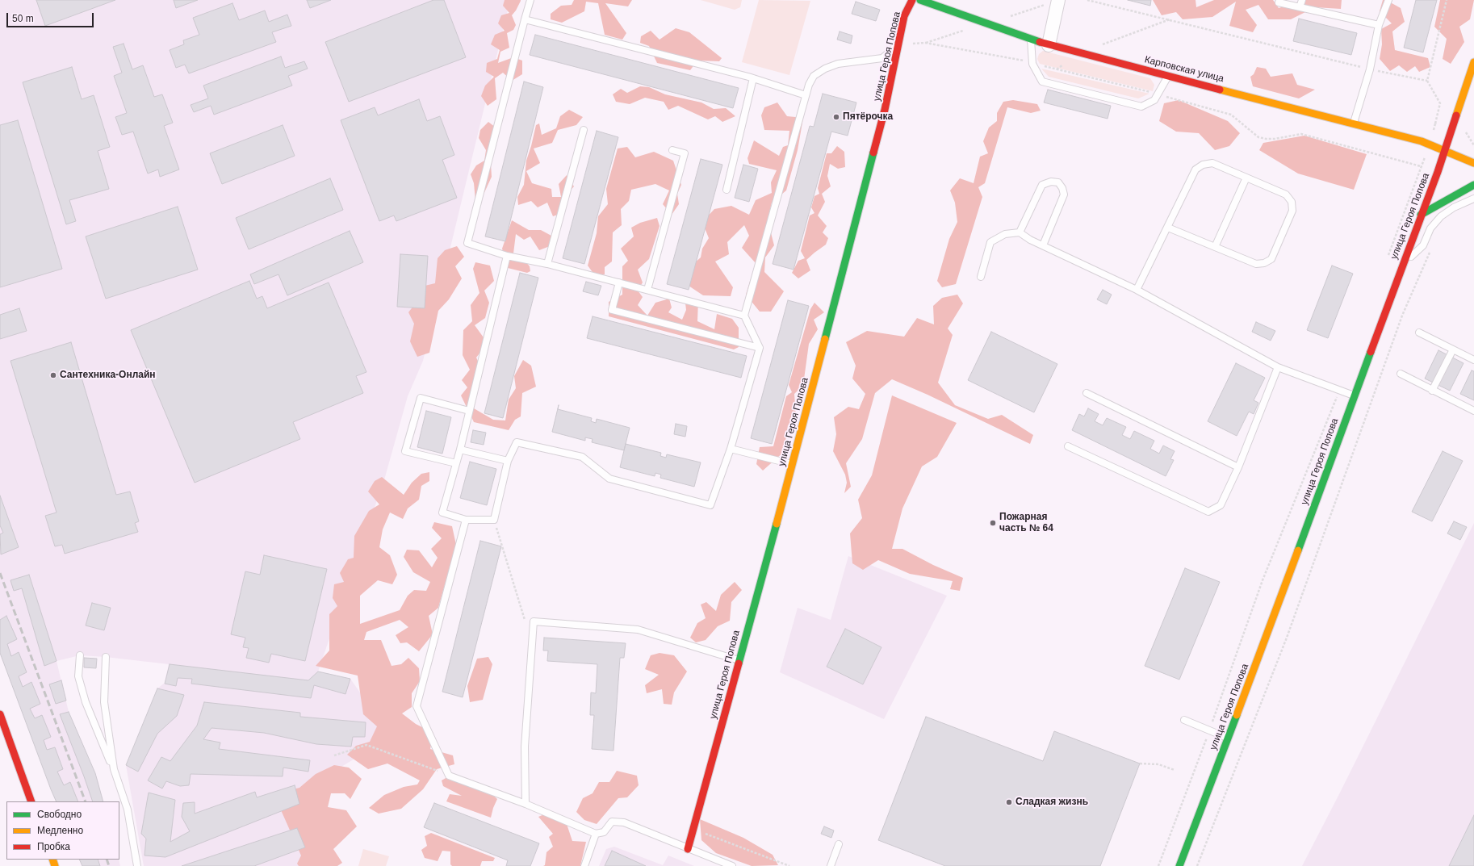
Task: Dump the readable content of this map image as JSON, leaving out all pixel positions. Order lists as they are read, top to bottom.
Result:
{
  "streets": {
    "street": ["улица Героя Попова", "Карповская улица"]
  },
  "crossings": [
    ["улица Героя Попова", "Карповская улица"]
  ],
  "places": [
    "Пятёрочка",
    "Сантехника-Онлайн",
    "Пожарная часть № 64",
    "Сладкая жизнь"
  ],
  "legend": ["Свободно", "Медленно", "Пробка"],
  "scale_bar": "50 m"
}
